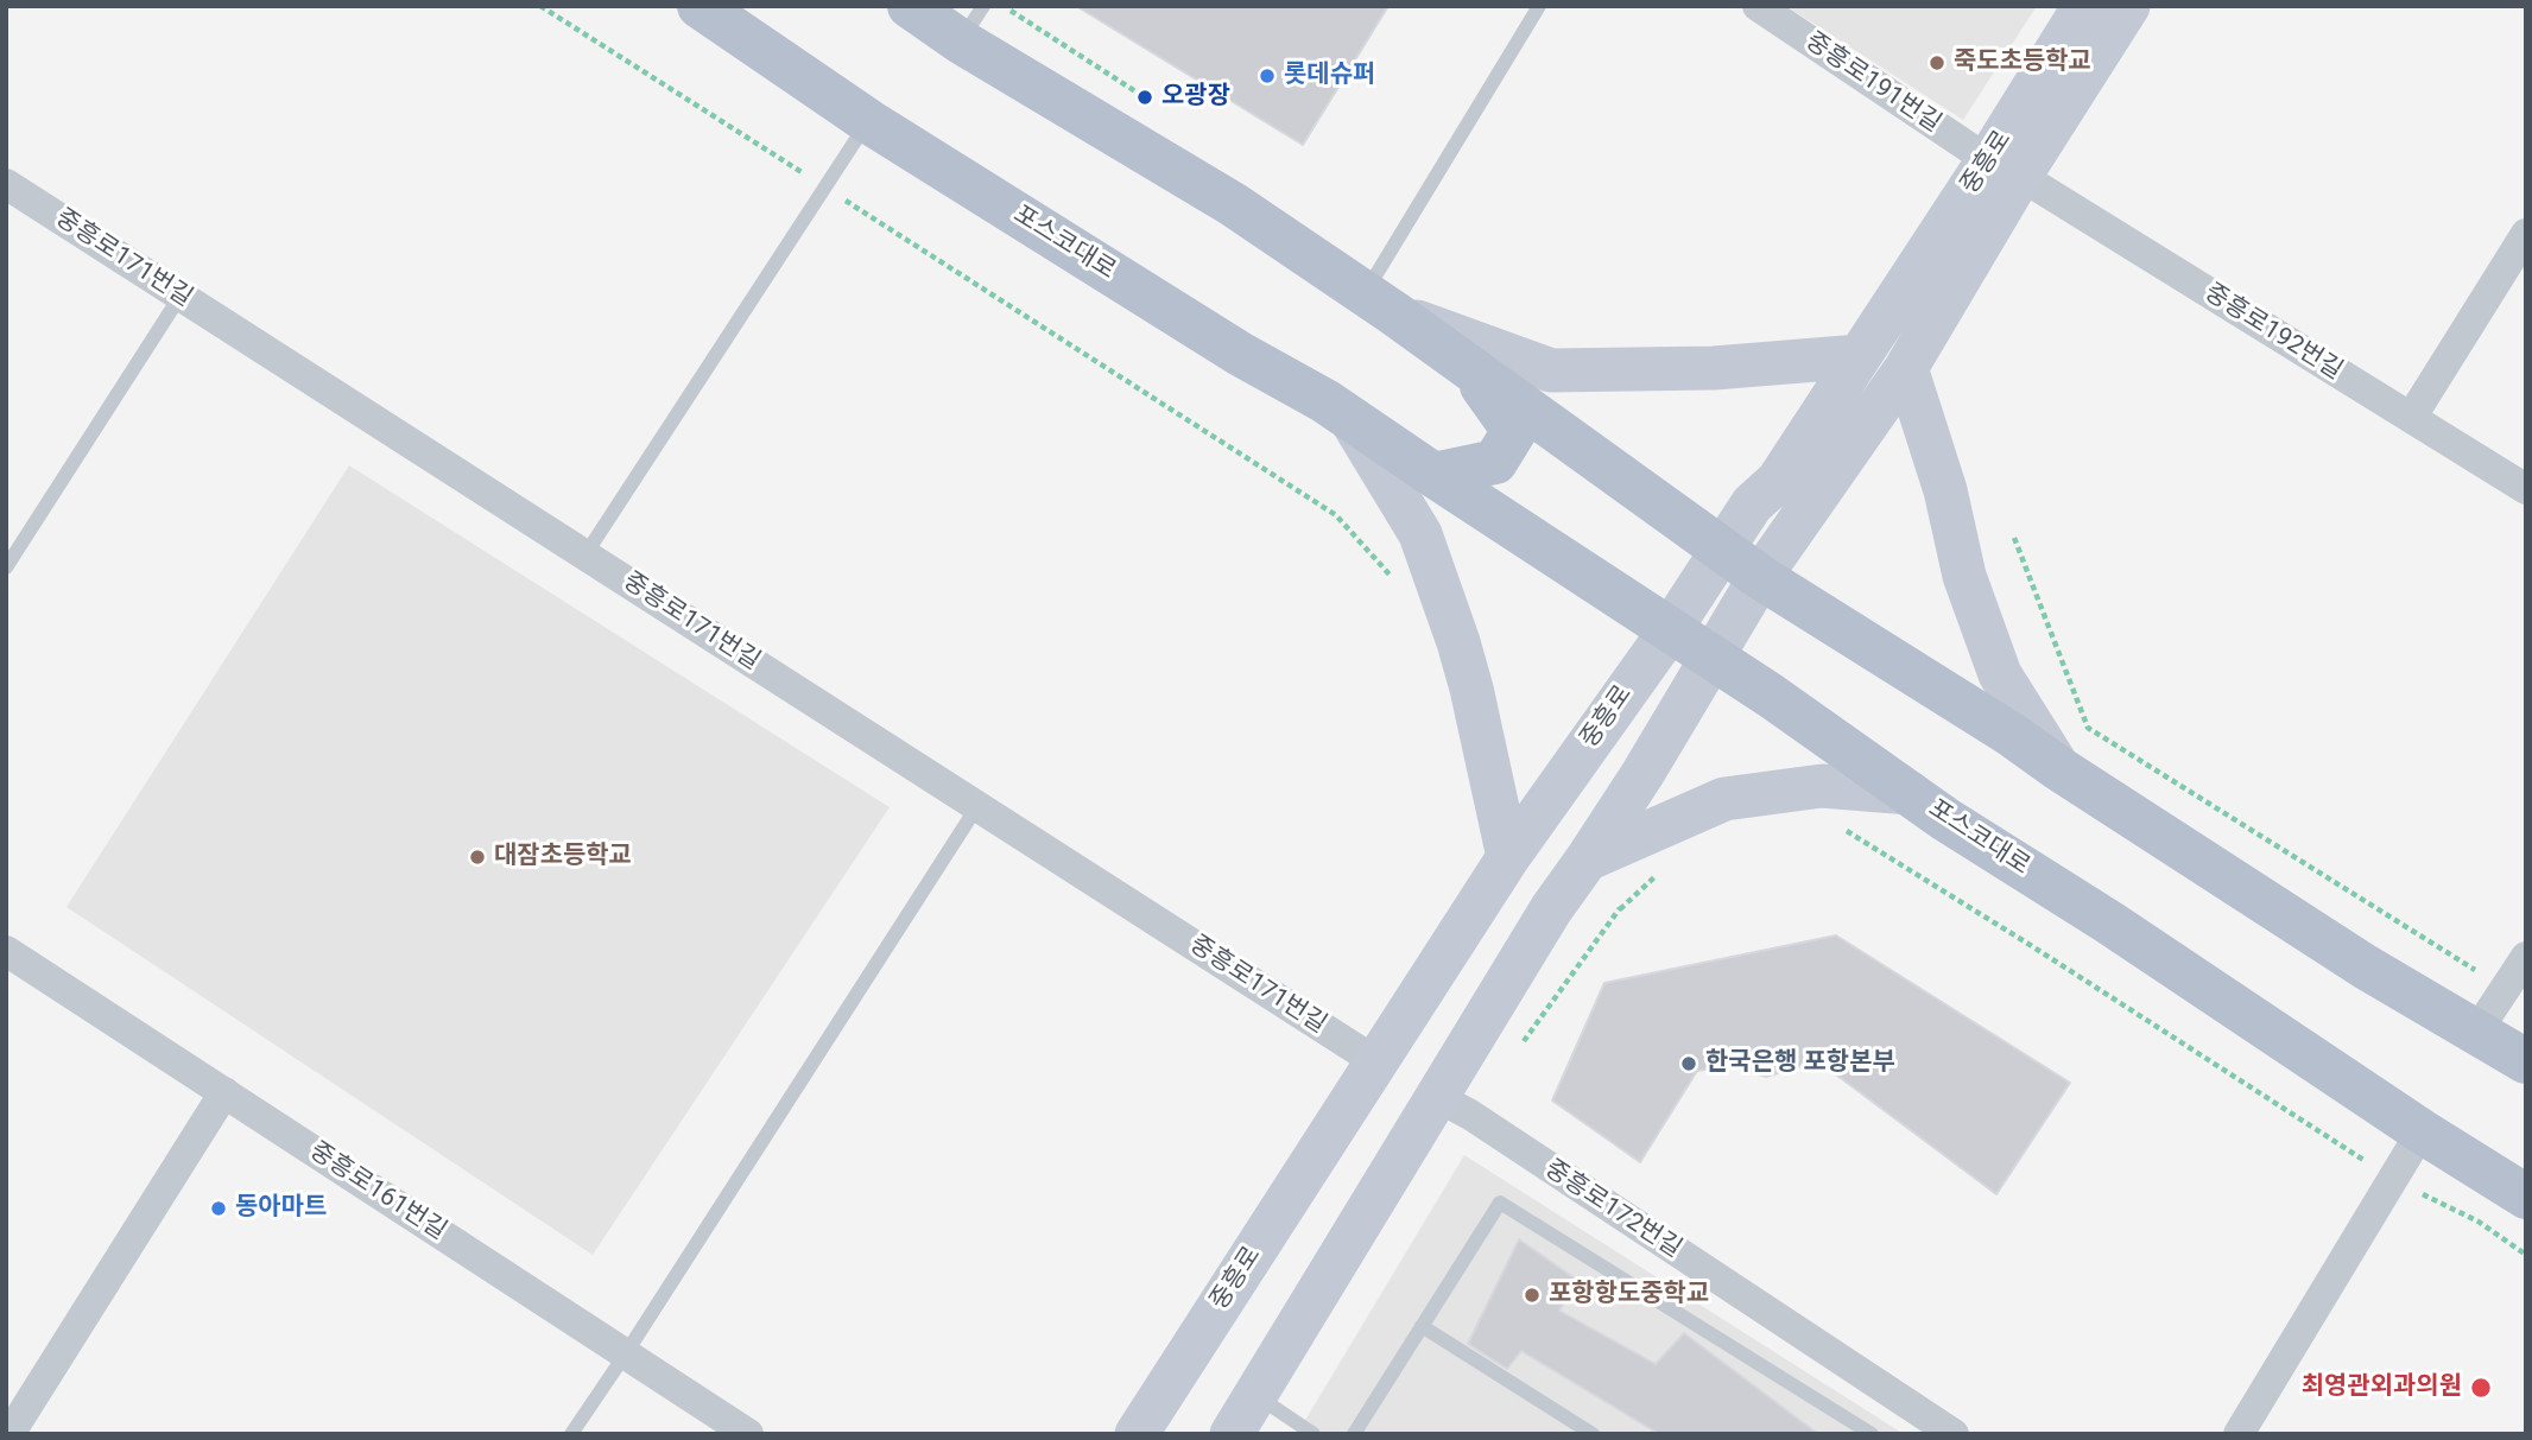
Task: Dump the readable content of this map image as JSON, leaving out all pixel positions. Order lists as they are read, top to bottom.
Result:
{
  "streets": {
    "main road": ["중흥로", "포스코대로"],
    "street": [
      "중흥로191번길",
      "중흥로171번길",
      "중흥로192번길",
      "중흥로161번길",
      "중흥로172번길"
    ]
  },
  "crossings": [
    ["중흥로191번길", "중흥로"],
    ["중흥로191번길", "중흥로192번길"],
    ["중흥로", "포스코대로"],
    ["중흥로", "중흥로171번길"],
    ["중흥로", "중흥로192번길"],
    ["중흥로", "중흥로172번길"]
  ],
  "places": [
    "죽도초등학교",
    "롯데슈퍼",
    "오광장",
    "대잠초등학교",
    "한국은행 포항본부",
    "동아마트",
    "포항항도중학교",
    "최영관외과의원"
  ]
}
